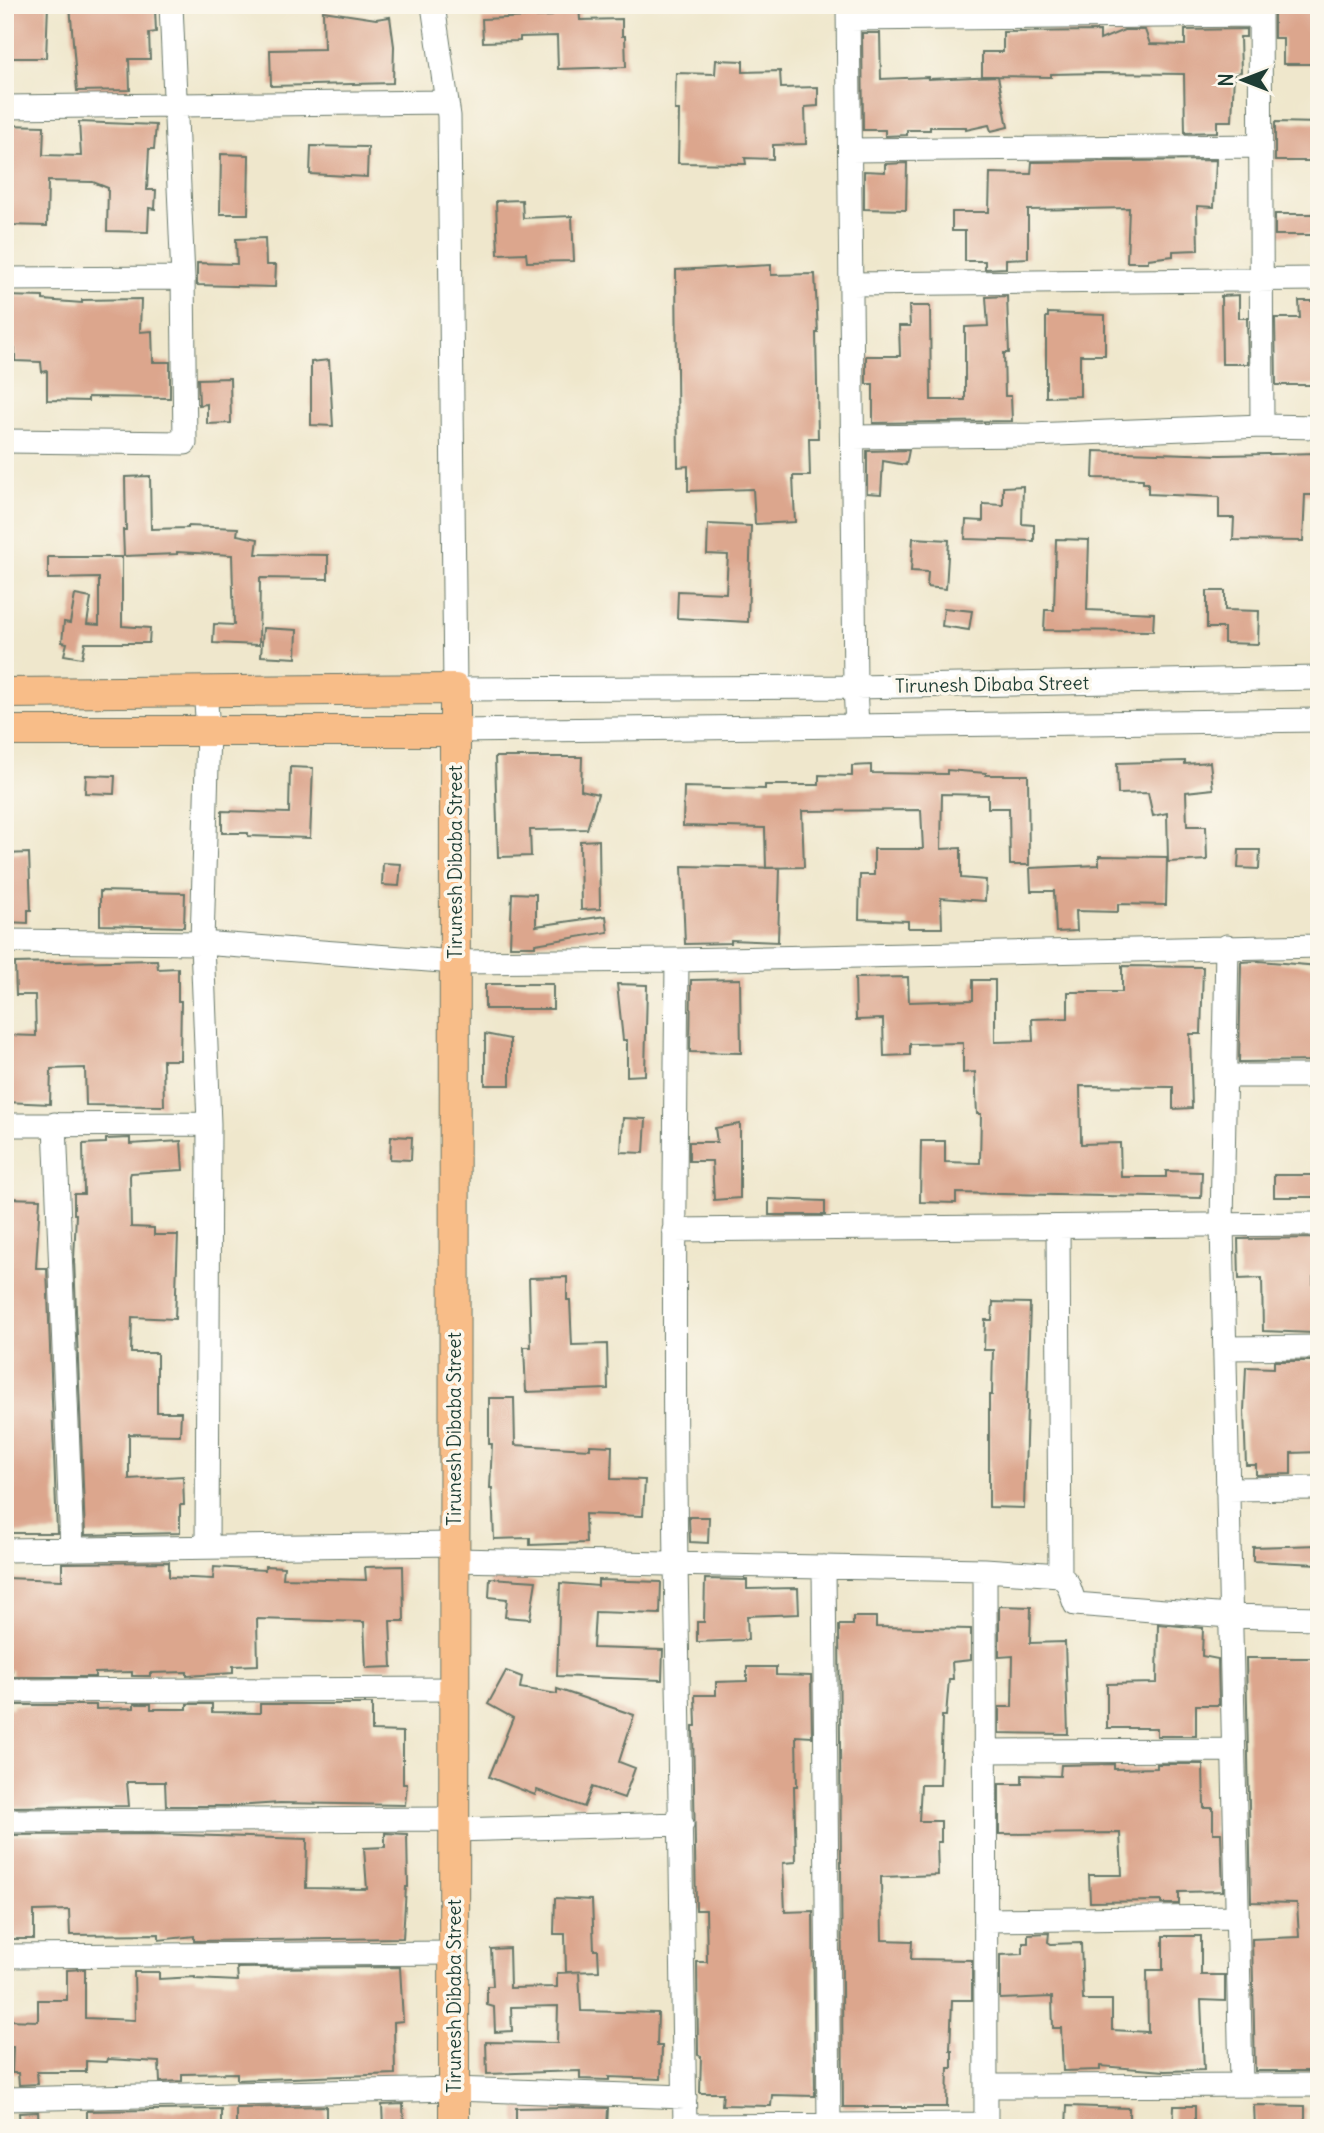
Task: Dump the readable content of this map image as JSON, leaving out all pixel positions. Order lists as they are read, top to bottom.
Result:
{
  "streets": {
    "main road": ["Tirunesh Dibaba Street"]
  },
  "north": "left"
}
